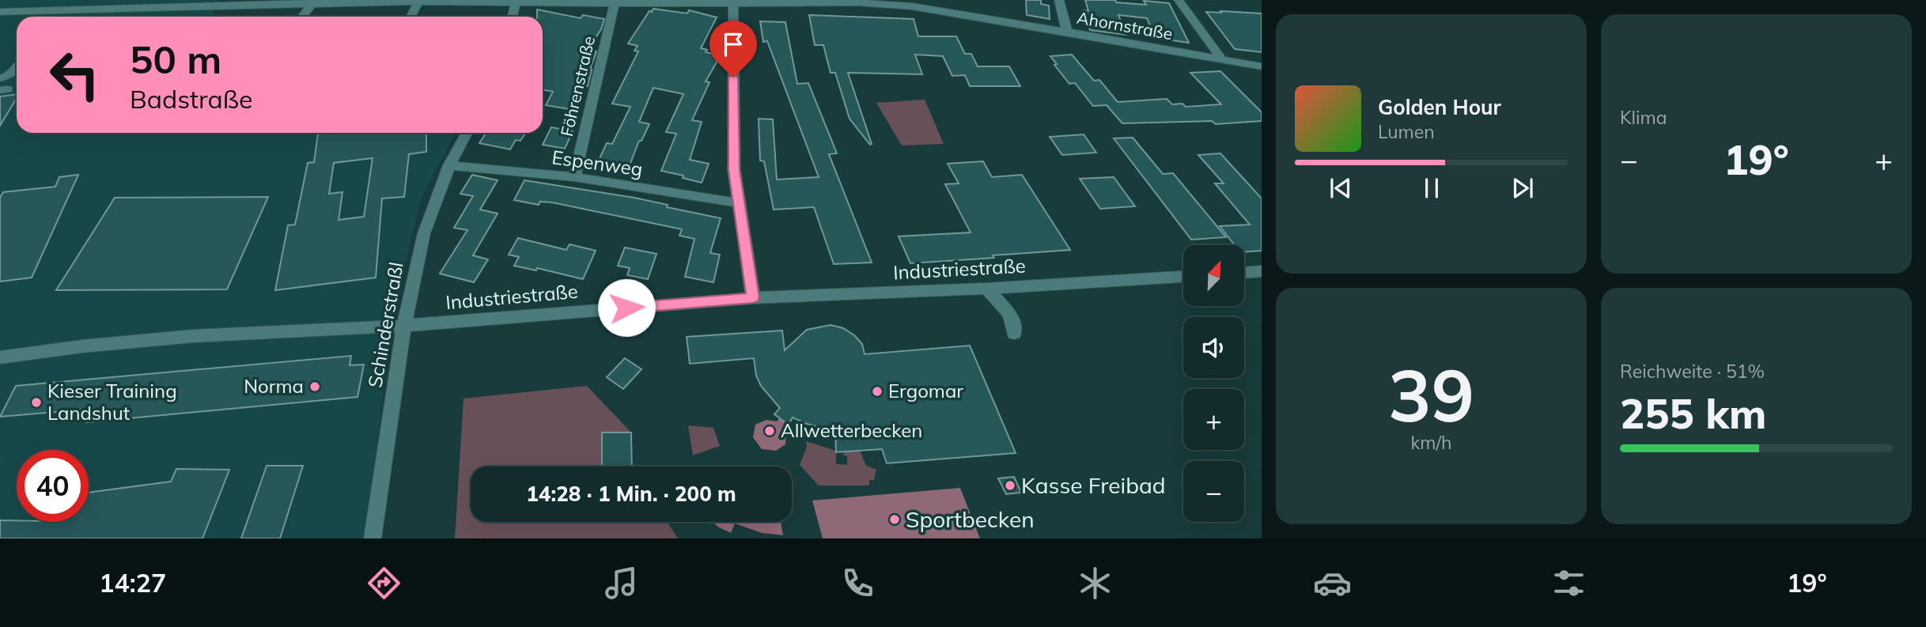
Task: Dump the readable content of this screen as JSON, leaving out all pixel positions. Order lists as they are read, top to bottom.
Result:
{
  "streets": {
    "street": [
      "Ahornstraße",
      "Föhrenstraße",
      "Espenweg",
      "Industriestraße",
      "Schinderstraßl"
    ]
  },
  "crossings": [
    ["Ahornstraße", "Föhrenstraße"],
    ["Föhrenstraße", "Espenweg"],
    ["Espenweg", "Schinderstraßl"],
    ["Industriestraße", "Schinderstraßl"]
  ],
  "places": [
    "Norma",
    "Ergomar",
    "Kieser Training Landshut",
    "Allwetterbecken",
    "Kasse Freibad",
    "Sportbecken"
  ],
  "north": "top right",
  "page": {
    "tile": [
      "Klima",
      ["39", "km/h"],
      ["Reichweite · 51%", "255 km"]
    ],
    "turn": ["50 m", "Badstraße"],
    "song": ["Golden Hour", "Lumen"],
    "heat": ["−", "19°", "+"],
    "map_buttons": ["+", "−"],
    "limit": "40",
    "trip": "14:28 · 1 Min. · 200 m",
    "tabs": ["14:27", "19°"]
  }
}
